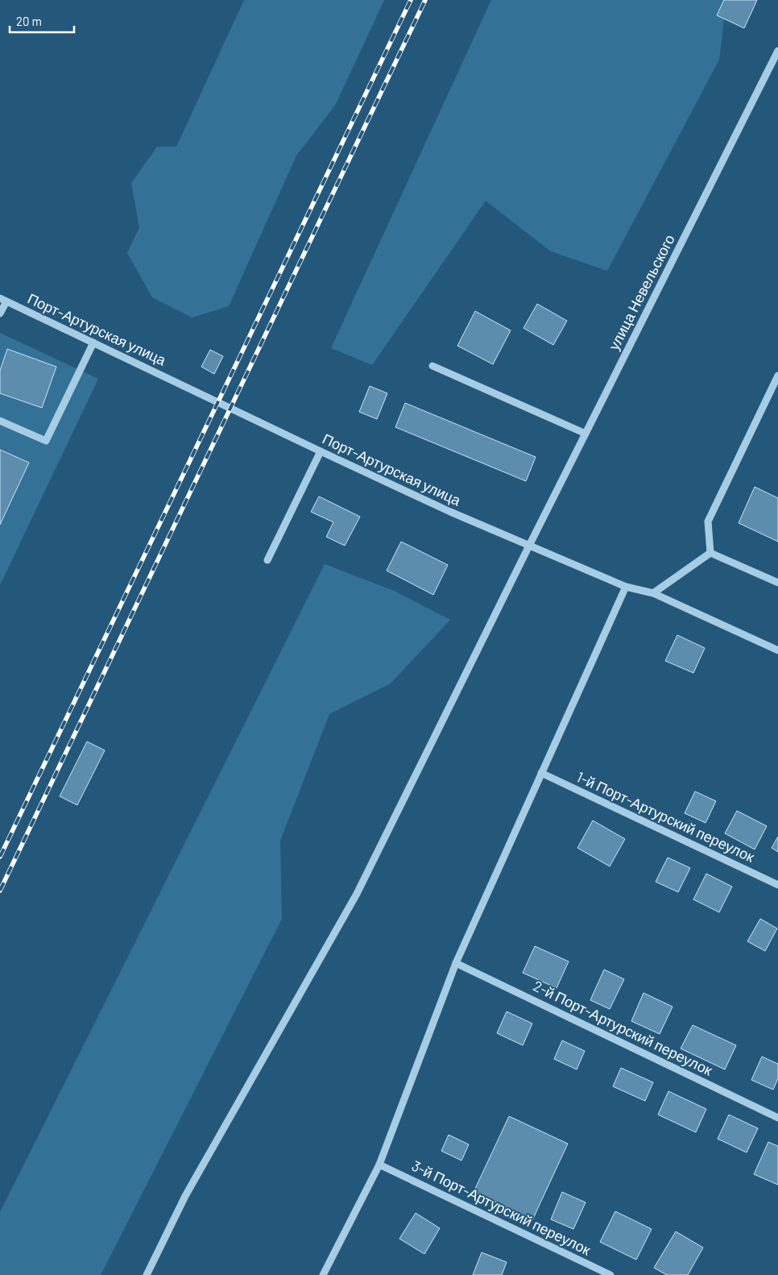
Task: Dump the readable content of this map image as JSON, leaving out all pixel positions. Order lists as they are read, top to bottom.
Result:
{
  "streets": {
    "street": [
      "улица Невельского",
      "Порт-Артурская улица",
      "1-й Порт-Артурский переулок",
      "2-й Порт-Артурский переулок",
      "3-й Порт-Артурский переулок"
    ]
  },
  "crossings": [
    ["улица Невельского", "Порт-Артурская улица"]
  ],
  "scale_bar": "20 m"
}
